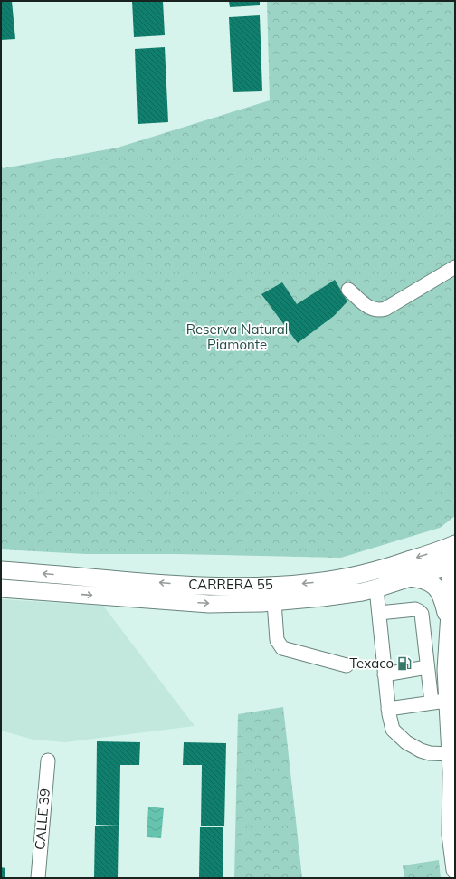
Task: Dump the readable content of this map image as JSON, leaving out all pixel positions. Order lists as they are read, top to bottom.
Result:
{
  "streets": {
    "main road": ["CARRERA 55"],
    "street": ["CALLE 39"]
  },
  "parks": ["Reserva Natural Piamonte"],
  "places": {
    "fuel station": ["Texaco"]
  }
}
